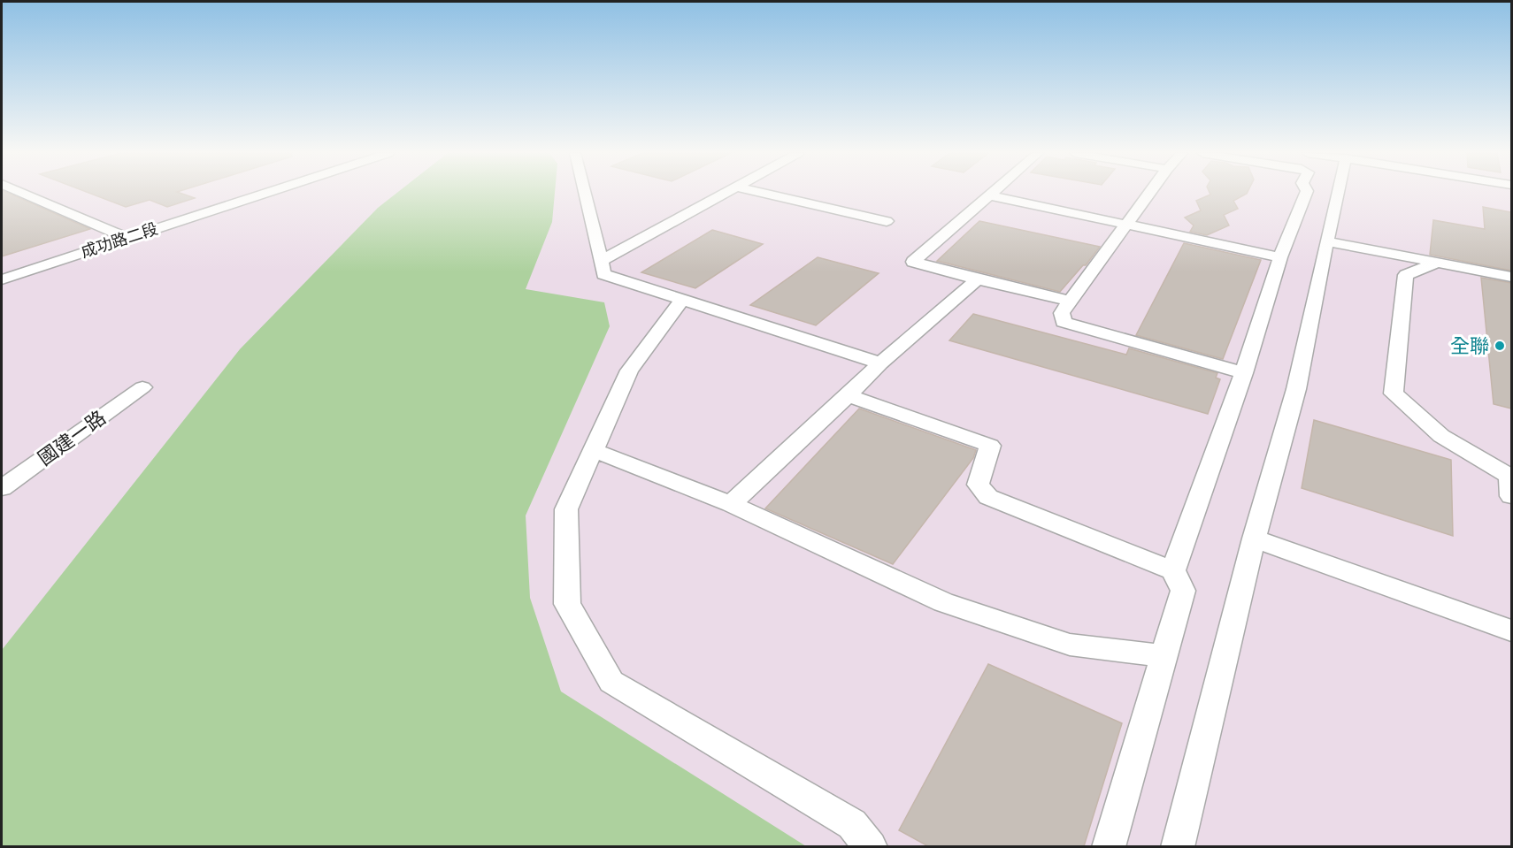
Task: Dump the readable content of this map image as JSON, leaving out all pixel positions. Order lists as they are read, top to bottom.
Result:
{
  "streets": {
    "street": ["成功路二段", "國建一路"]
  },
  "places": ["全聯"]
}
